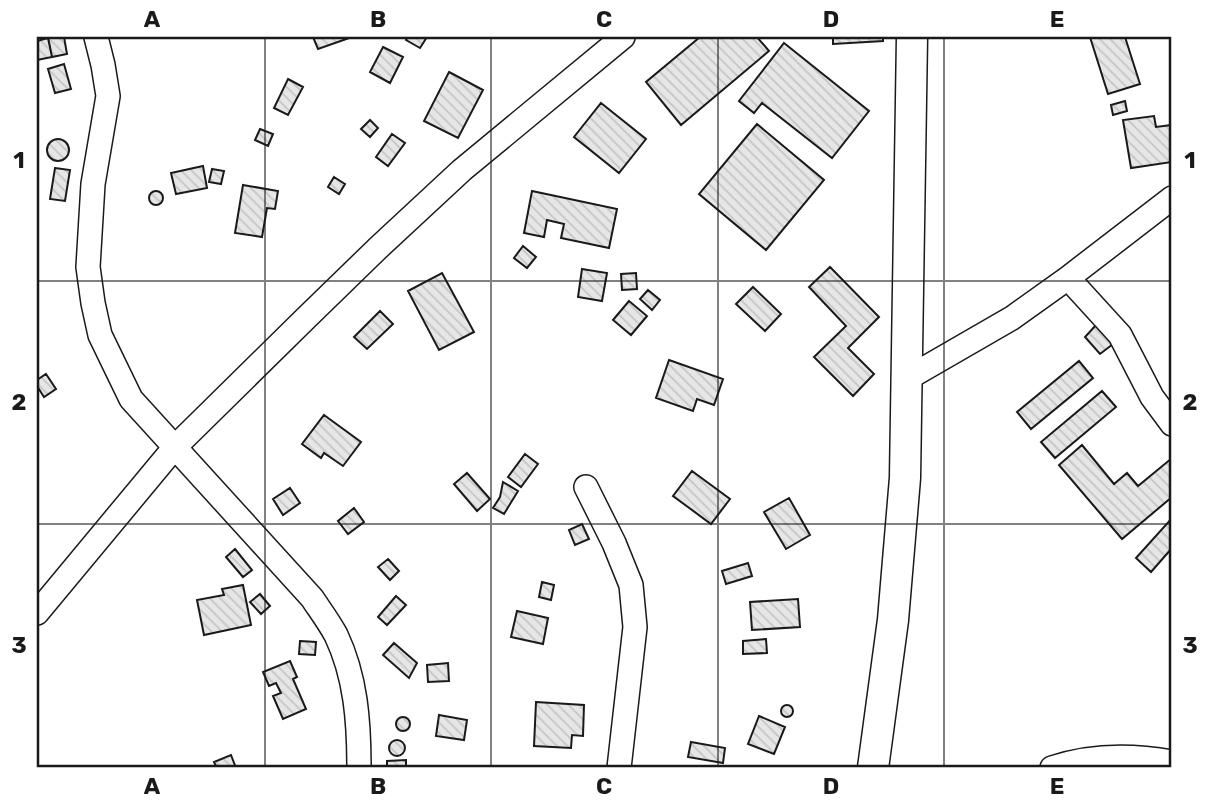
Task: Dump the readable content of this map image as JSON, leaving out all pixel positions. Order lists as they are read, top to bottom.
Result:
{
  "grid": {
    "columns": [
      "A",
      "B",
      "C",
      "D",
      "E"
    ],
    "rows": ["1", "2", "3"]
  }
}
